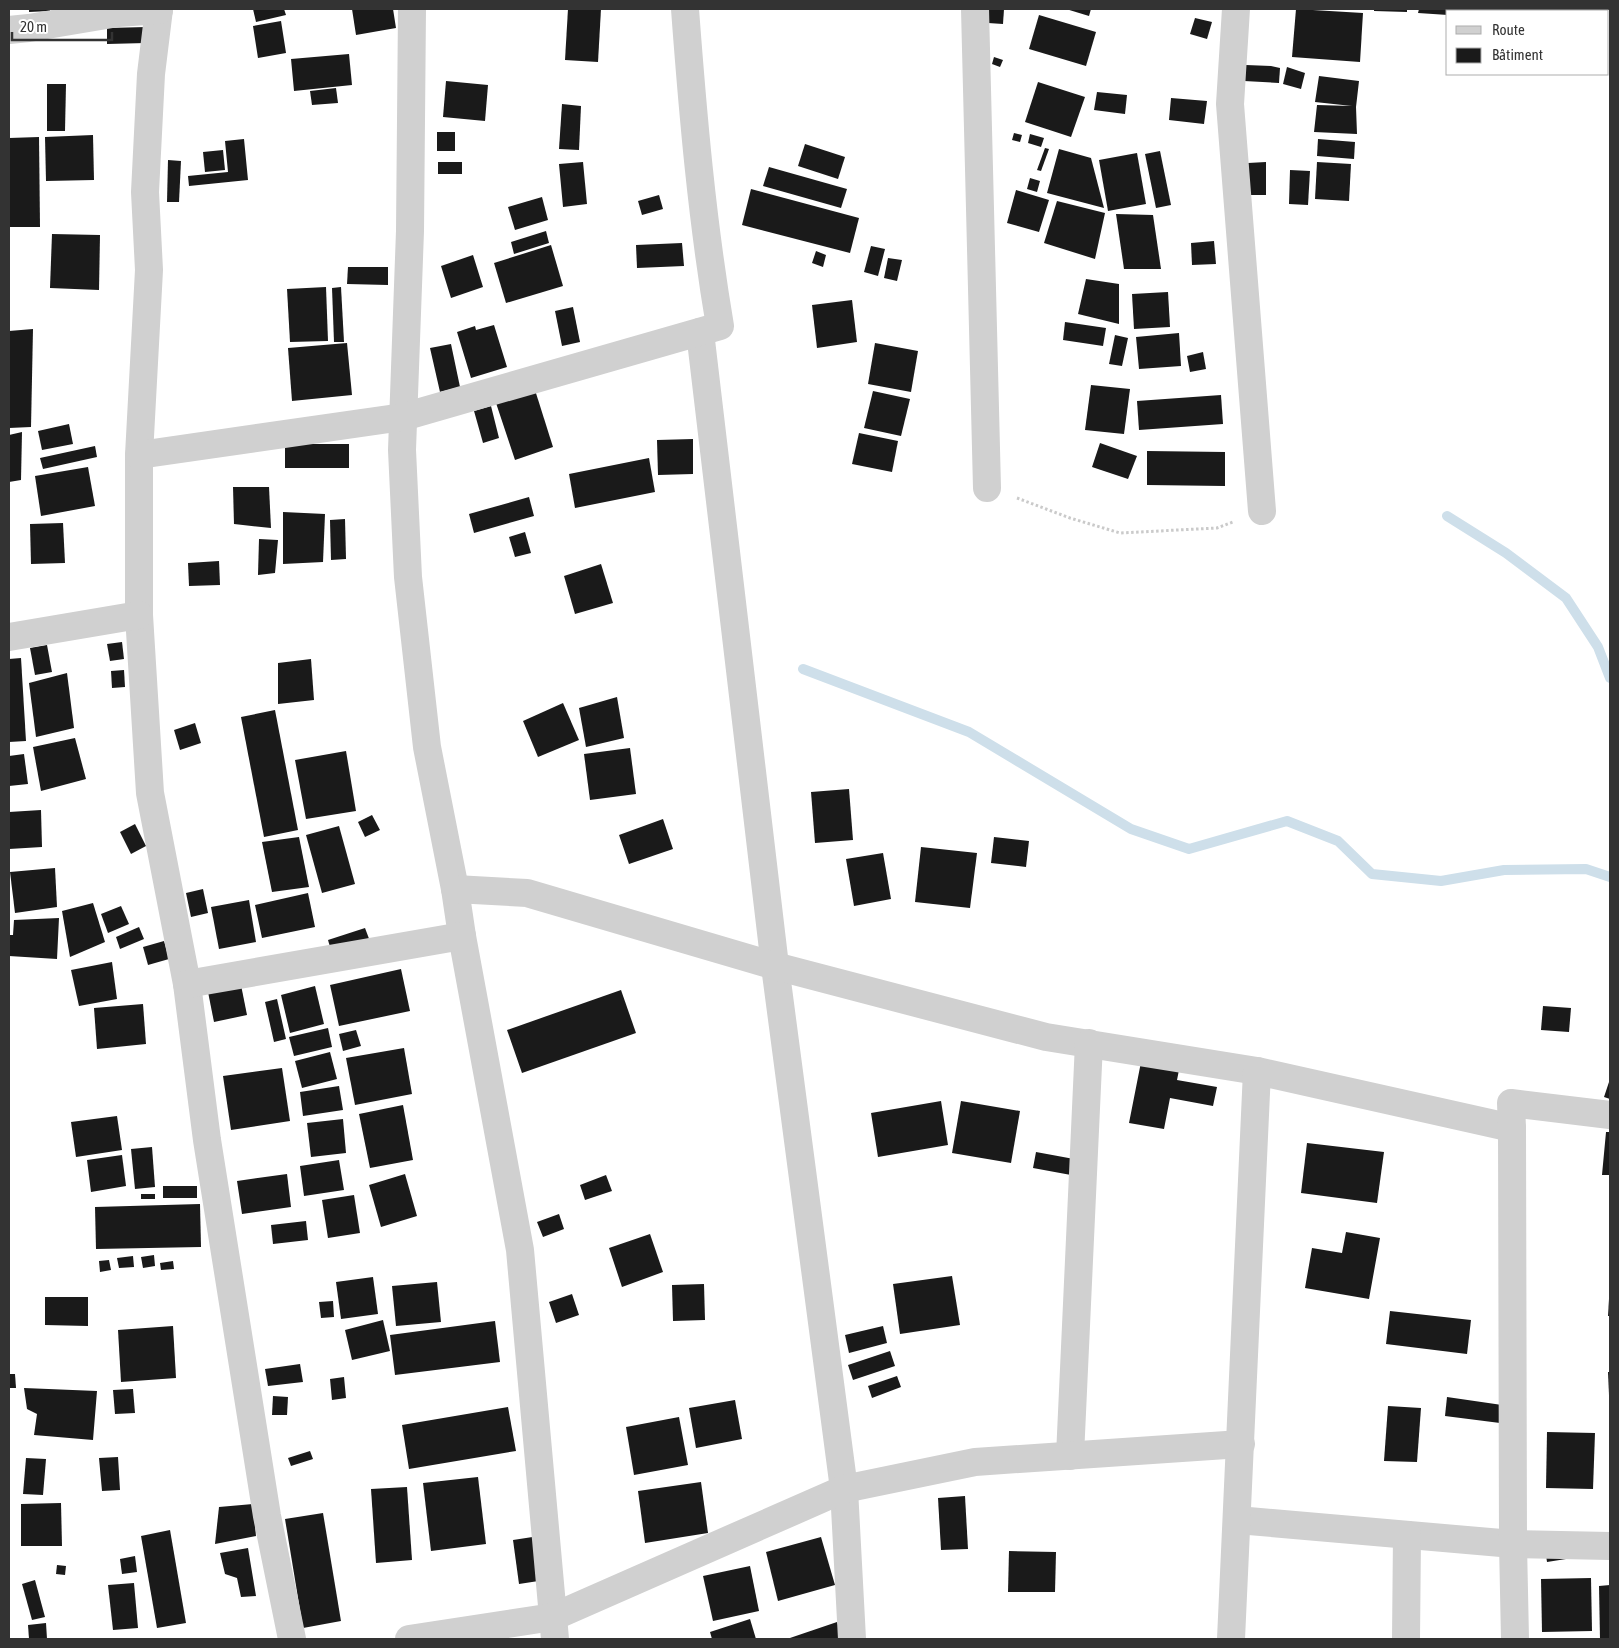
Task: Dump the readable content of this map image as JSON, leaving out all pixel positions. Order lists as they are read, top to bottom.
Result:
{
  "legend": ["Route", "Bâtiment"],
  "scale_bar": "20 m"
}
